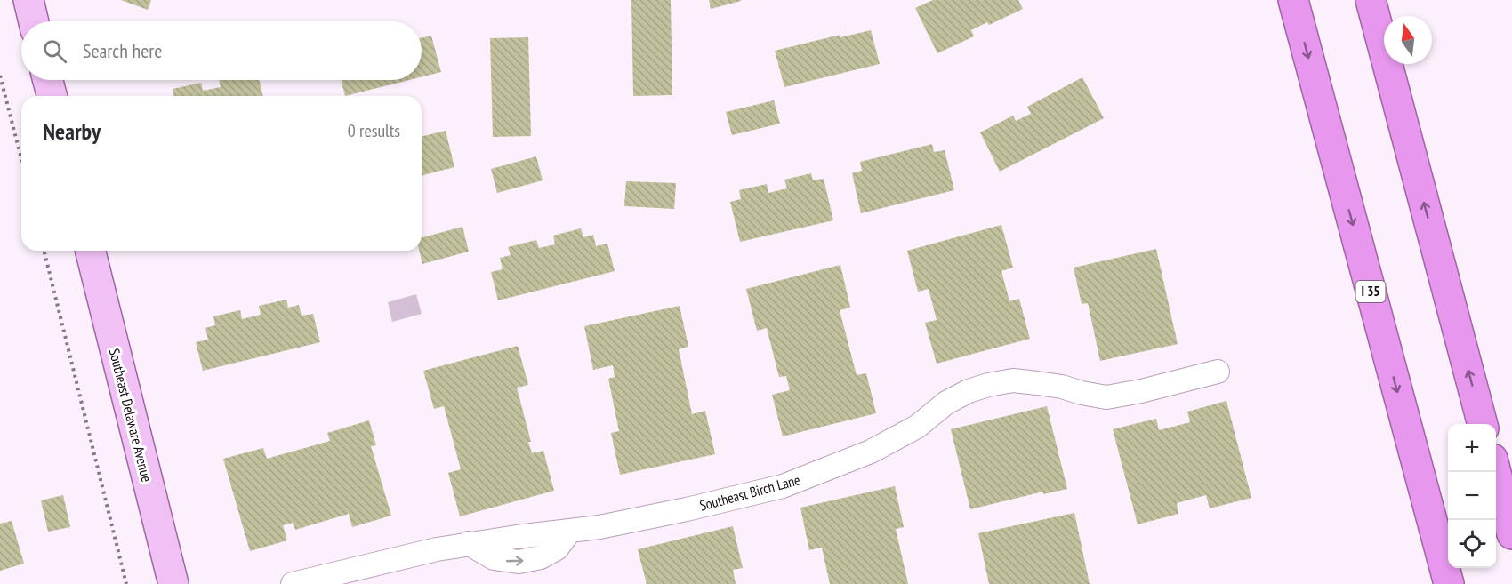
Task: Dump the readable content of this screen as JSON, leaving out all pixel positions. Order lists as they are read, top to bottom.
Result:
{
  "streets": {
    "highway": ["I 35"],
    "main road": ["Southeast Delaware Avenue"],
    "street": ["Southeast Birch Lane"]
  },
  "north": "top",
  "page": {
    "search": "Search here",
    "heading": ["Nearby", "0 results"],
    "map_buttons": ["+", "−"]
  }
}
